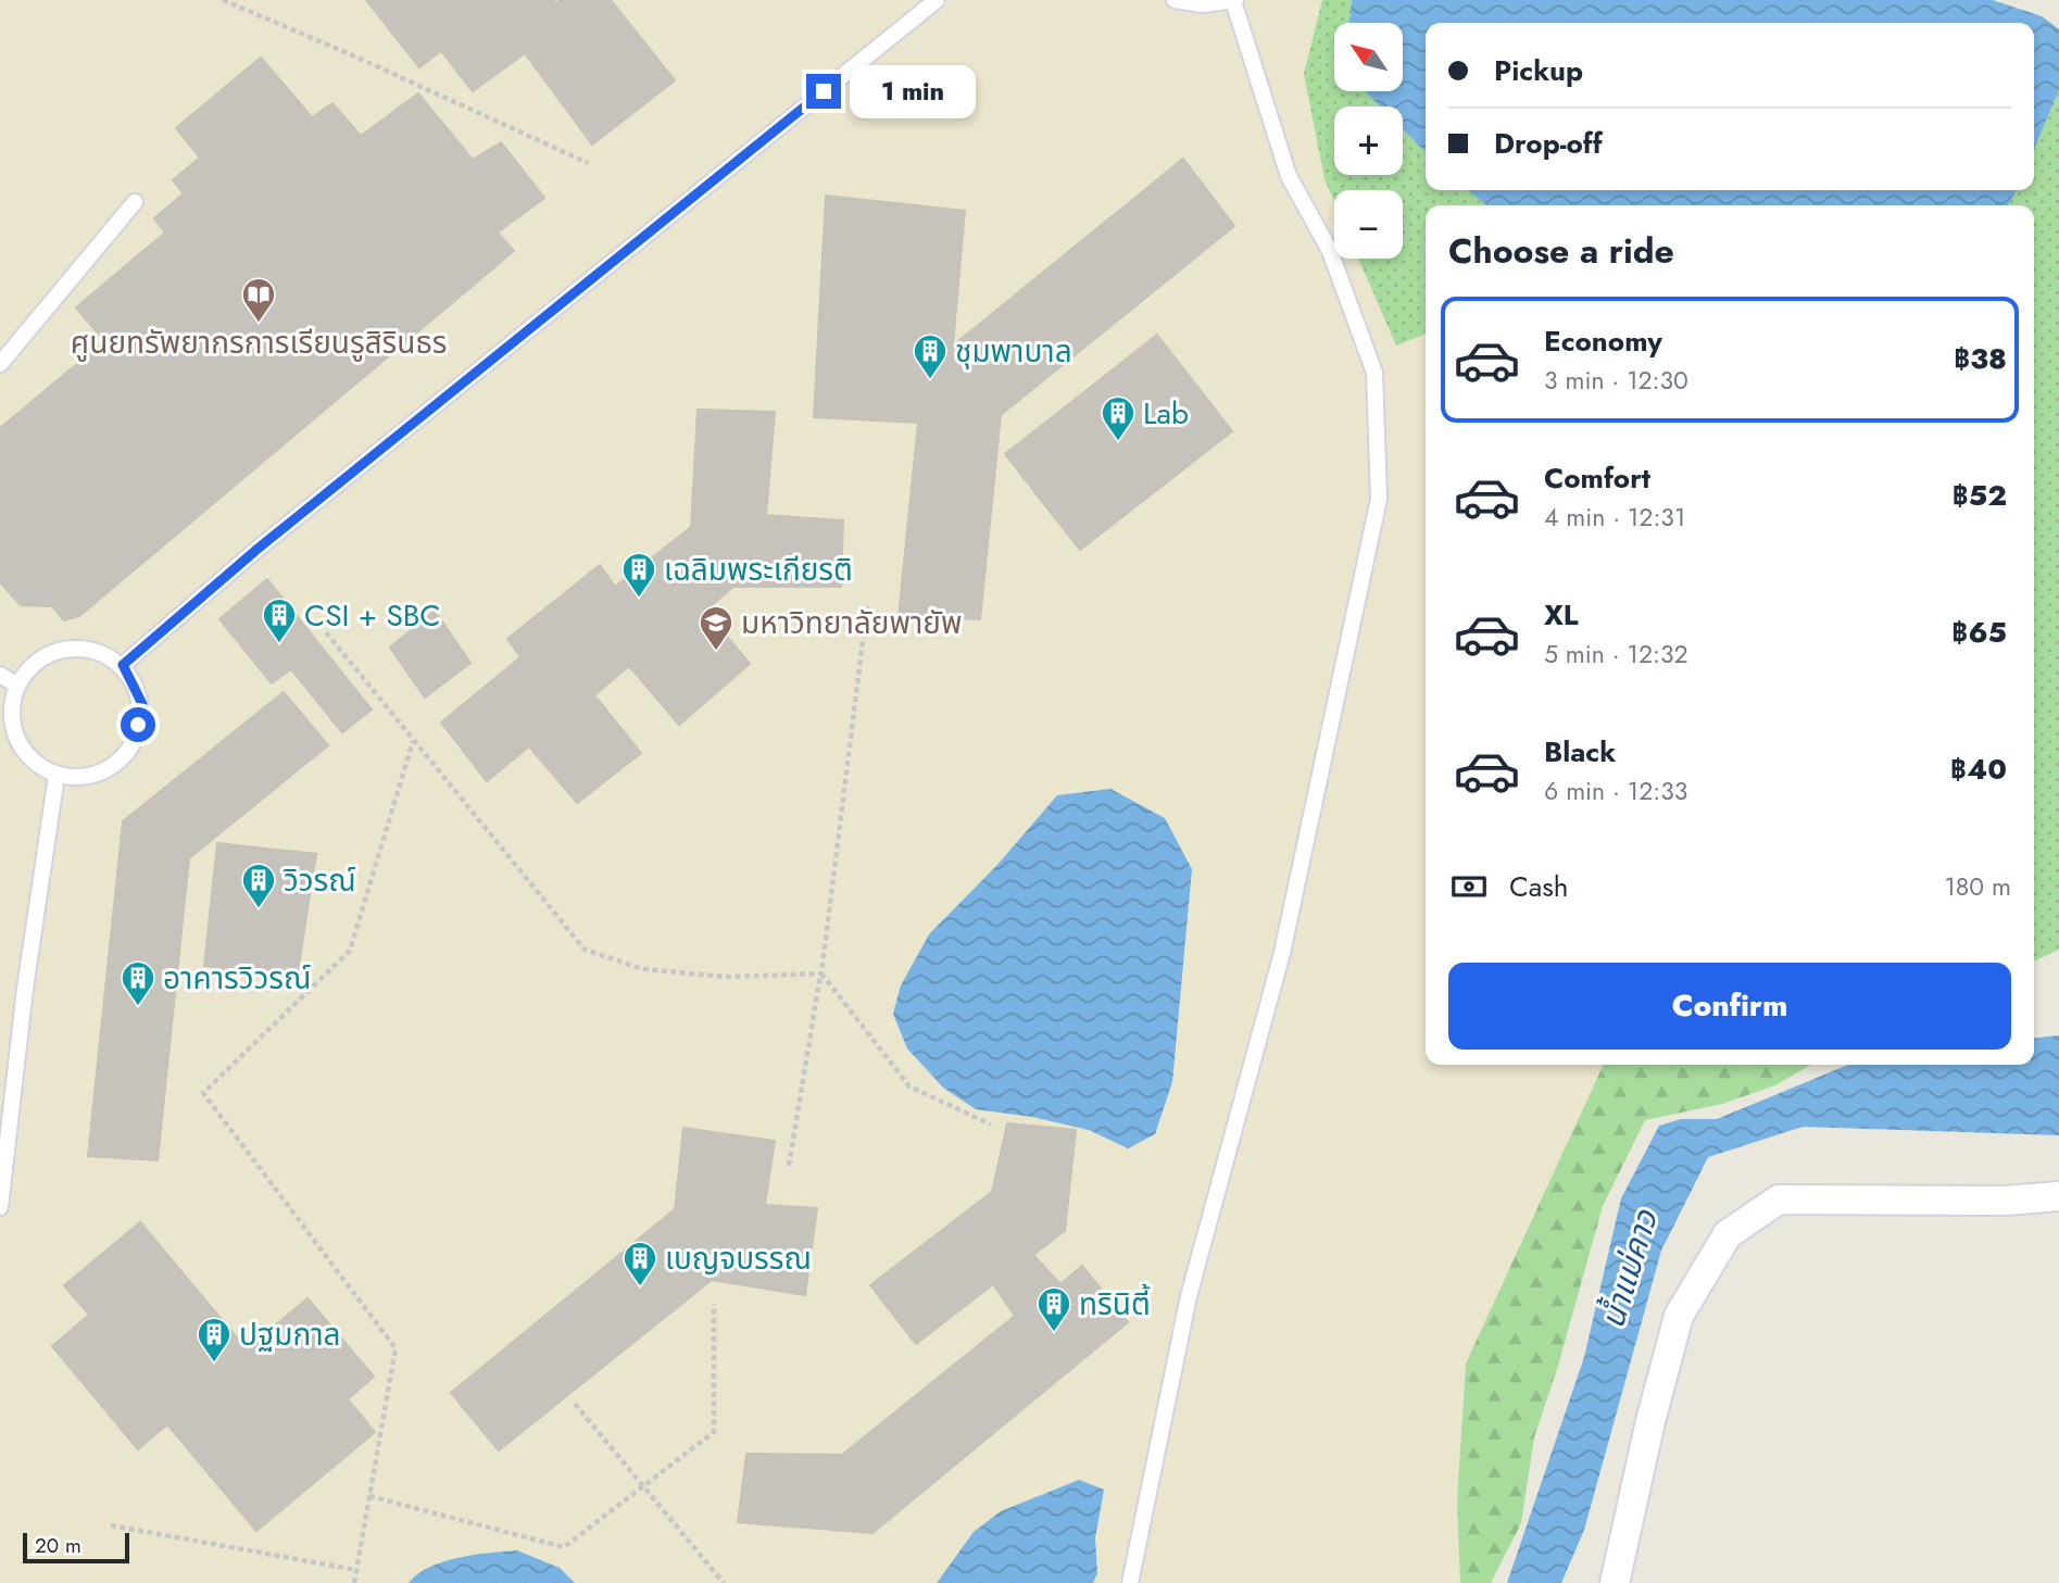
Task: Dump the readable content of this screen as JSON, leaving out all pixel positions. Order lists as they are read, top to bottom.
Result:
{
  "water": ["น้ำแม่คาว"],
  "places": {
    "library": ["ศูนยทรัพยากรการเรียนรูสิรินธร"],
    "building": [
      "ชุมพาบาล",
      "Lab",
      "เฉลิมพระเกียรติ",
      "CSI + SBC",
      "วิวรณ์",
      "อาคารวิวรณ์",
      "เบญจบรรณ",
      "ทรินิตี้",
      "ปฐมกาล"
    ],
    "school or university": ["มหาวิทยาลัยพายัพ"]
  },
  "scale_bar": "20 m",
  "north": "top left",
  "page": {
    "map_buttons": ["+", "−"],
    "banner": ["Pickup", "Drop-off"],
    "bubble": "1 min",
    "heading": "Choose a ride",
    "list": [
      {
        "name": "Economy",
        "note": "3 min · 12:30",
        "value": "฿38"
      },
      {
        "name": "Comfort",
        "note": "4 min · 12:31",
        "value": "฿52"
      },
      {
        "name": "XL",
        "note": "5 min · 12:32",
        "value": "฿65"
      },
      {
        "name": "Black",
        "note": "6 min · 12:33",
        "value": "฿40"
      }
    ],
    "pay": ["Cash", "180 m"],
    "buttons": "Confirm",
    "scale": "20 m"
  }
}
